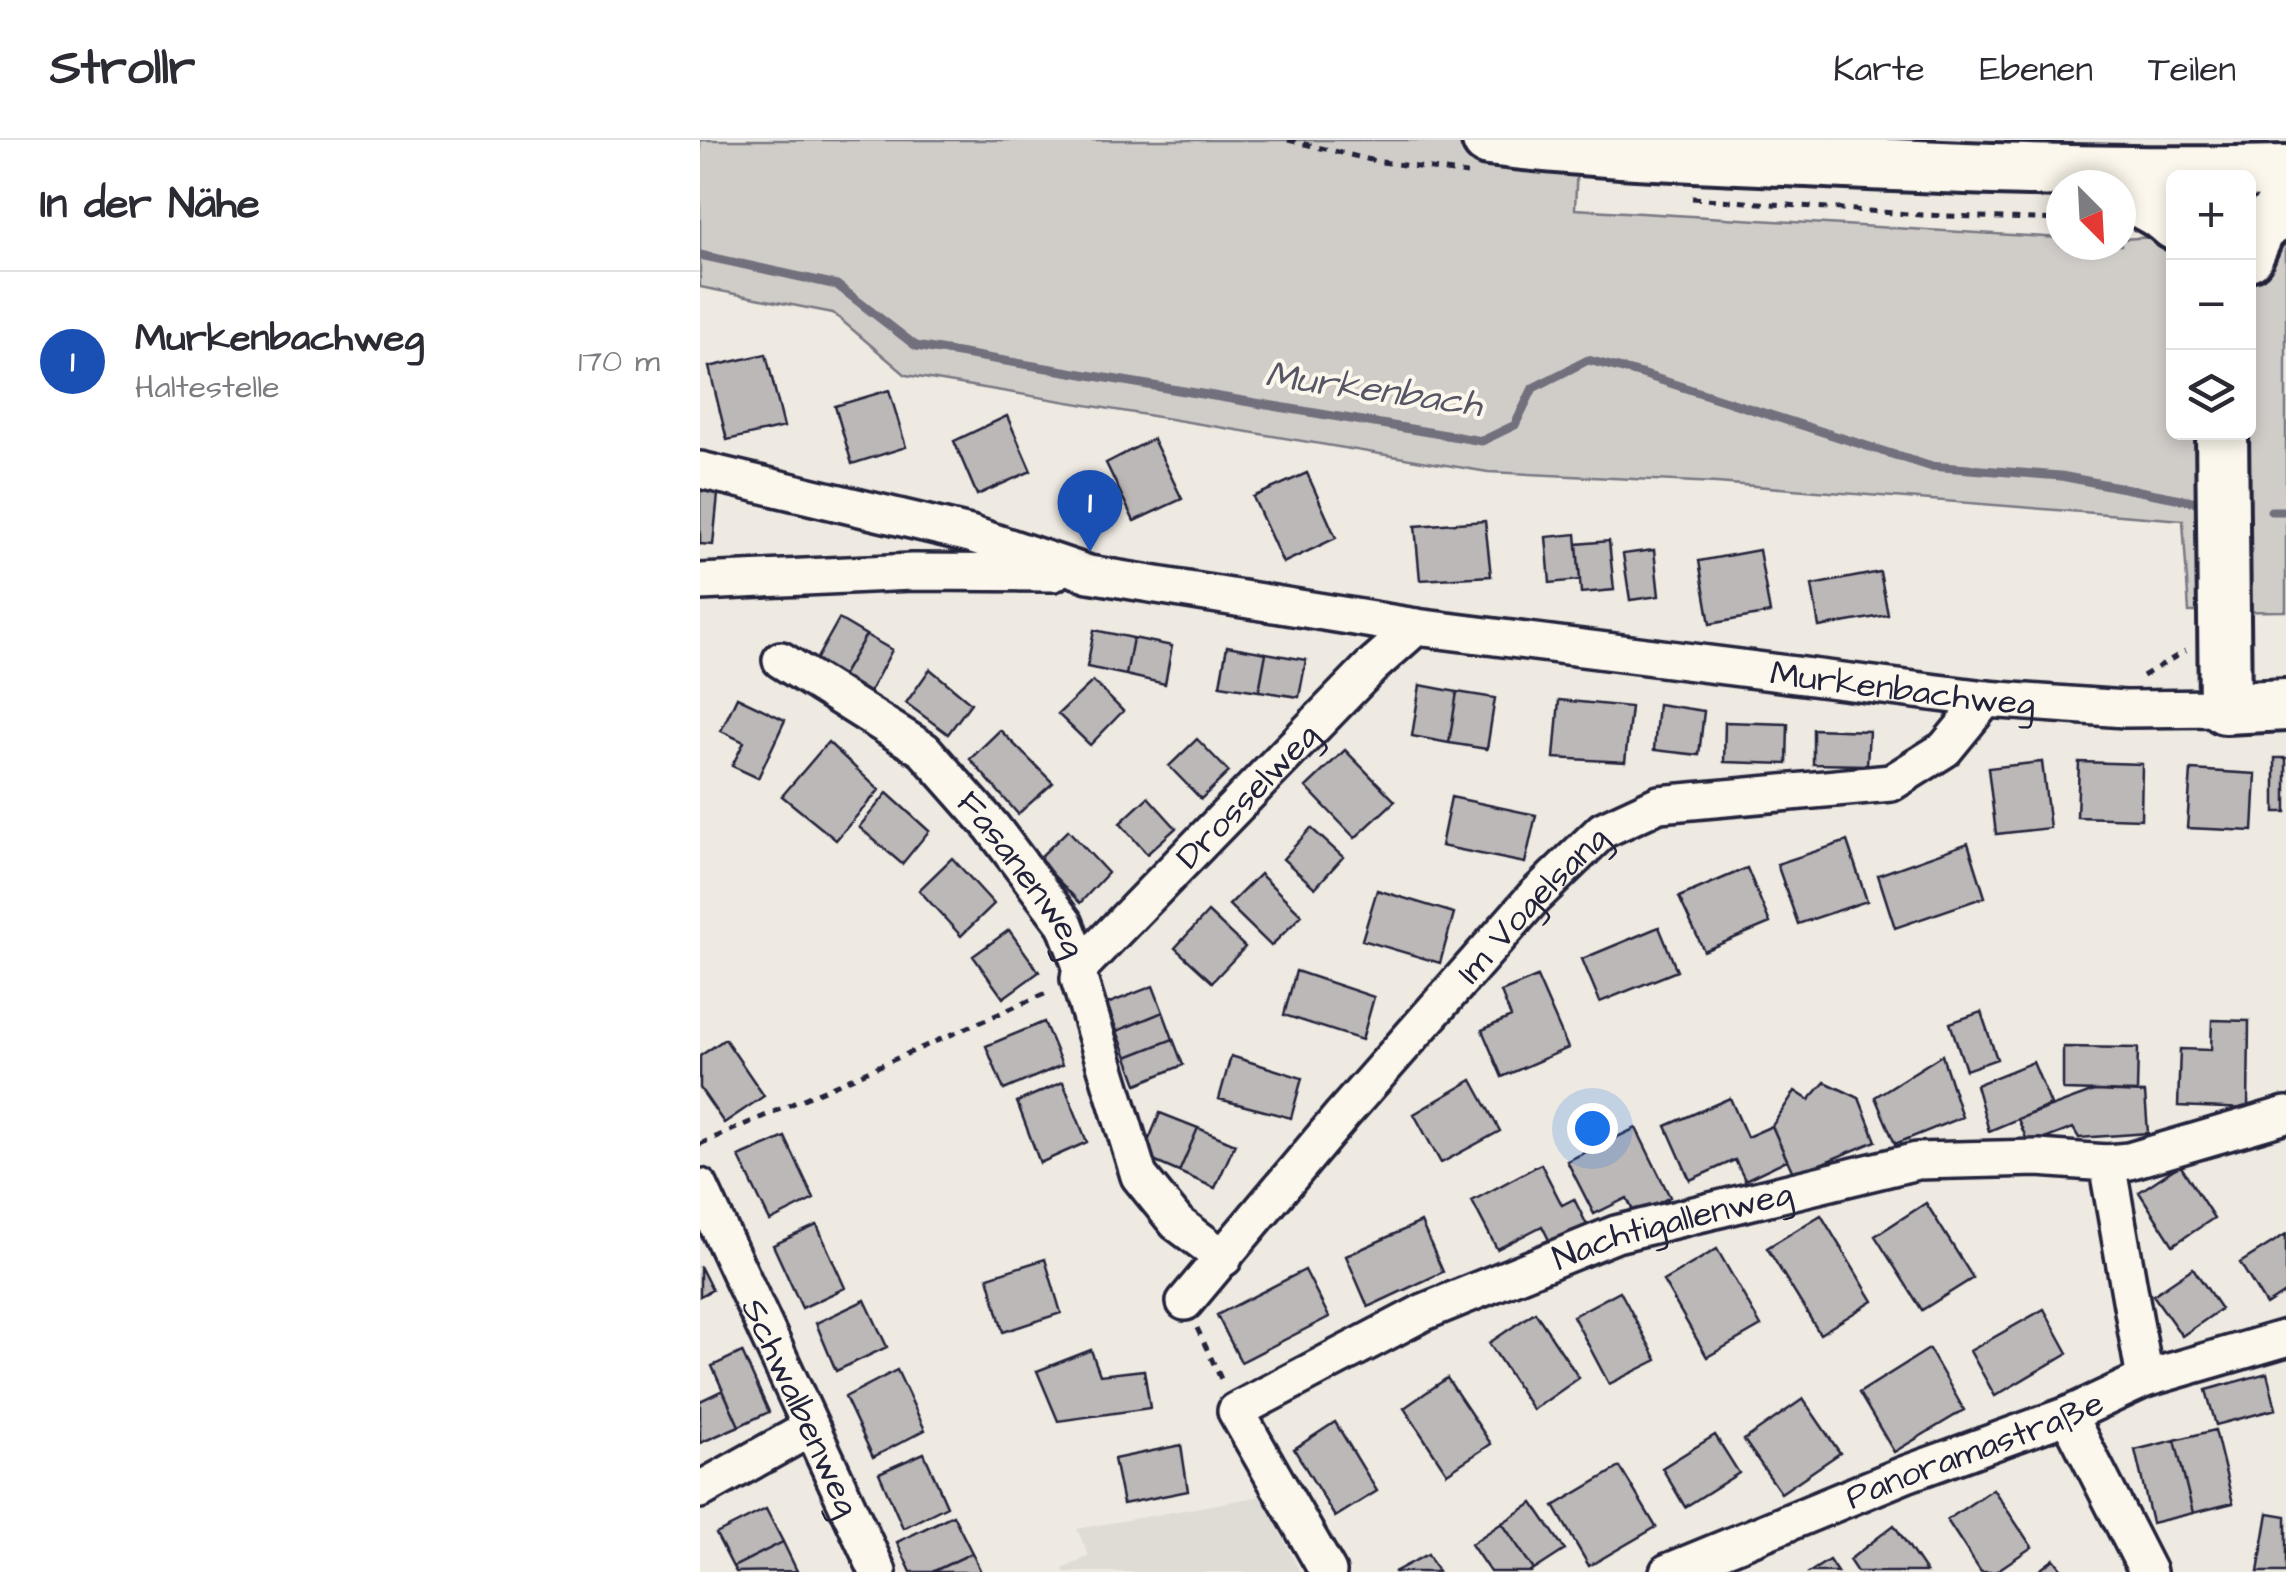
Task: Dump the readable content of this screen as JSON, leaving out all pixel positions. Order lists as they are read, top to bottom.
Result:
{
  "streets": {
    "main road": ["Murkenbachweg"],
    "street": [
      "Drosselweg",
      "Fasanenweg",
      "Im Vogelsang",
      "Nachtigallenweg",
      "Schwalbenweg",
      "Panoramastraße"
    ]
  },
  "crossings": [
    ["Murkenbachweg", "Drosselweg"],
    ["Murkenbachweg", "Im Vogelsang"],
    ["Drosselweg", "Fasanenweg"],
    ["Fasanenweg", "Im Vogelsang"]
  ],
  "water": ["Murkenbach"],
  "north": "bottom right",
  "page": {
    "header": "Strollr",
    "nav": ["Karte", "Ebenen", "Teilen"],
    "heading": "In der Nähe",
    "map_buttons": ["+", "−"],
    "list": [
      {
        "mark": "1",
        "name": "Murkenbachweg",
        "note": "Haltestelle",
        "value": "170 m"
      }
    ],
    "pins": "1"
  }
}
